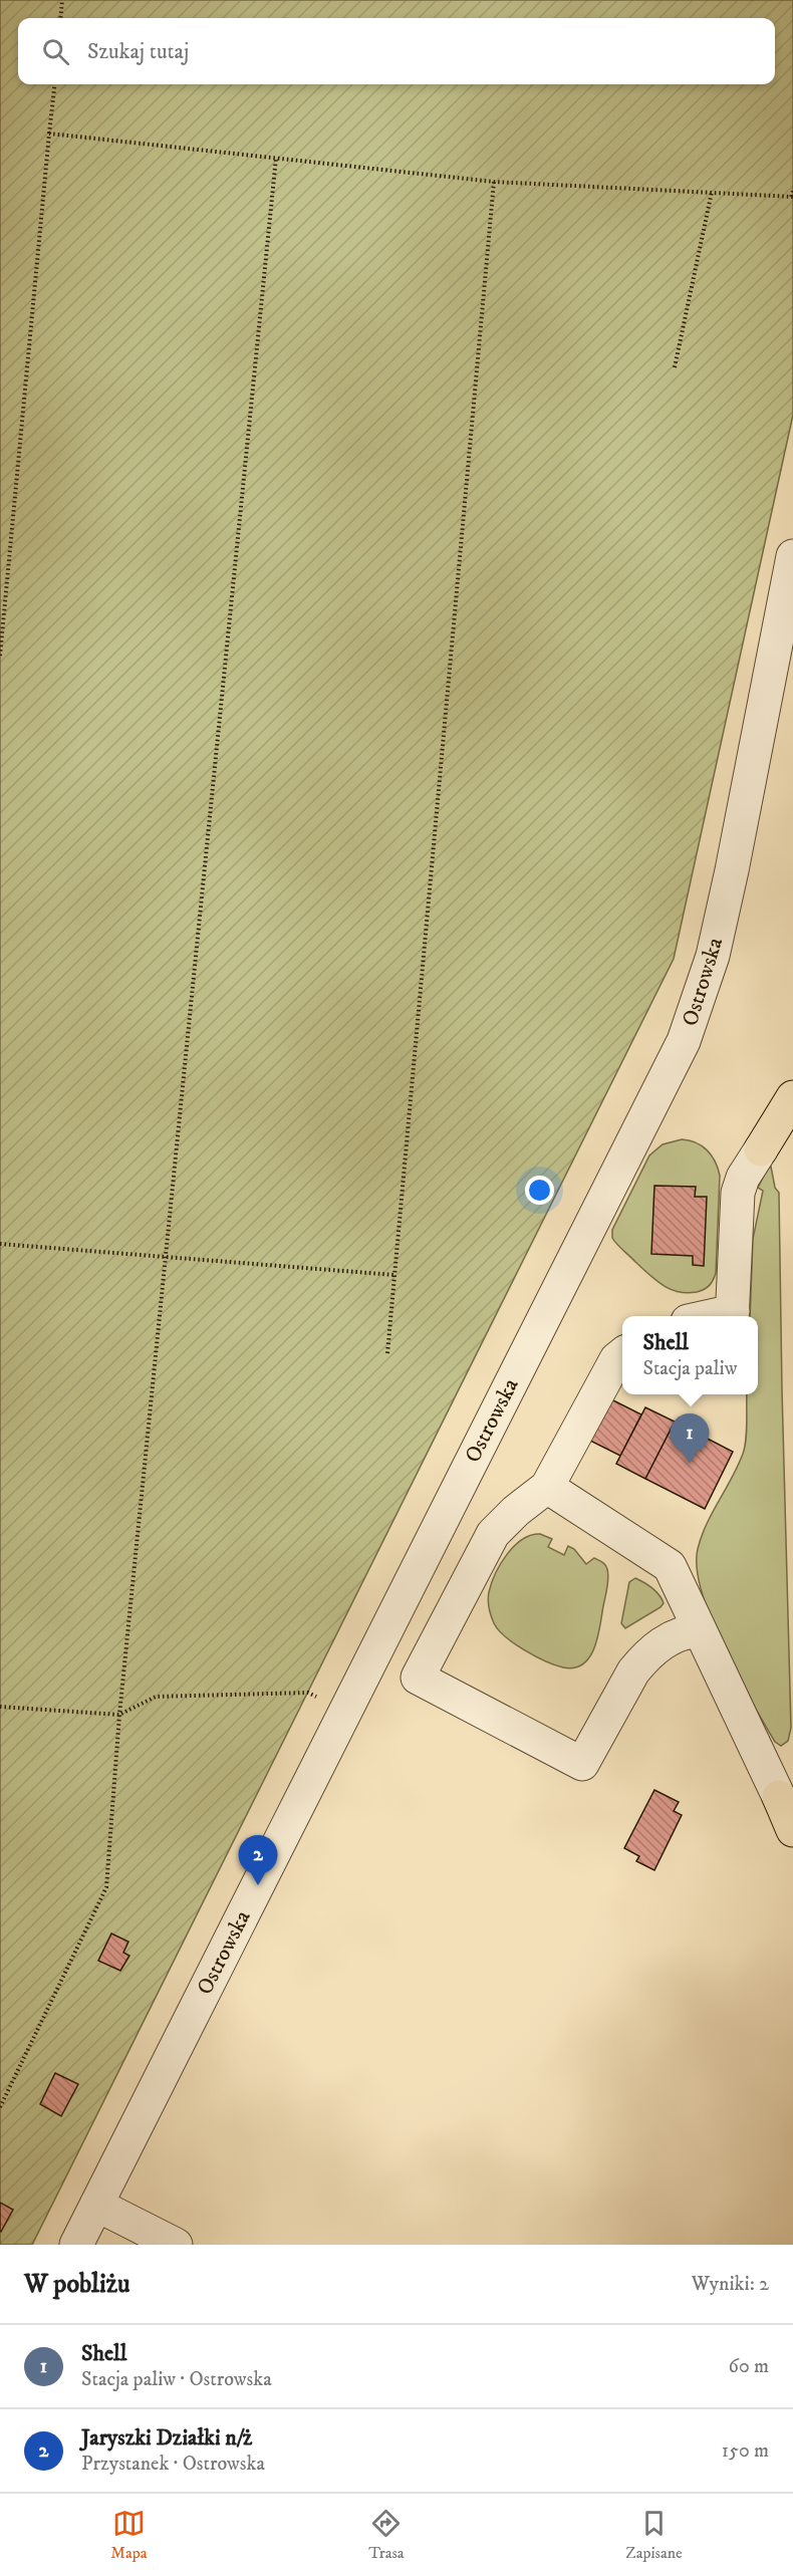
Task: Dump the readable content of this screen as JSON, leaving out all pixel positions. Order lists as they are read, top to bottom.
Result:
{
  "streets": {
    "street": ["Ostrowska"]
  },
  "page": {
    "search": "Szukaj tutaj",
    "popup": ["Shell", "Stacja paliw"],
    "pins": ["1", "2"],
    "heading": ["W pobliżu", "Wyniki: 2"],
    "list": [
      {
        "mark": "1",
        "name": "Shell",
        "note": "Stacja paliw · Ostrowska",
        "value": "60 m"
      },
      {
        "mark": "2",
        "name": "Jaryszki Działki n/ż",
        "note": "Przystanek · Ostrowska",
        "value": "150 m"
      }
    ],
    "nav": ["Mapa", "Trasa", "Zapisane"]
  }
}
